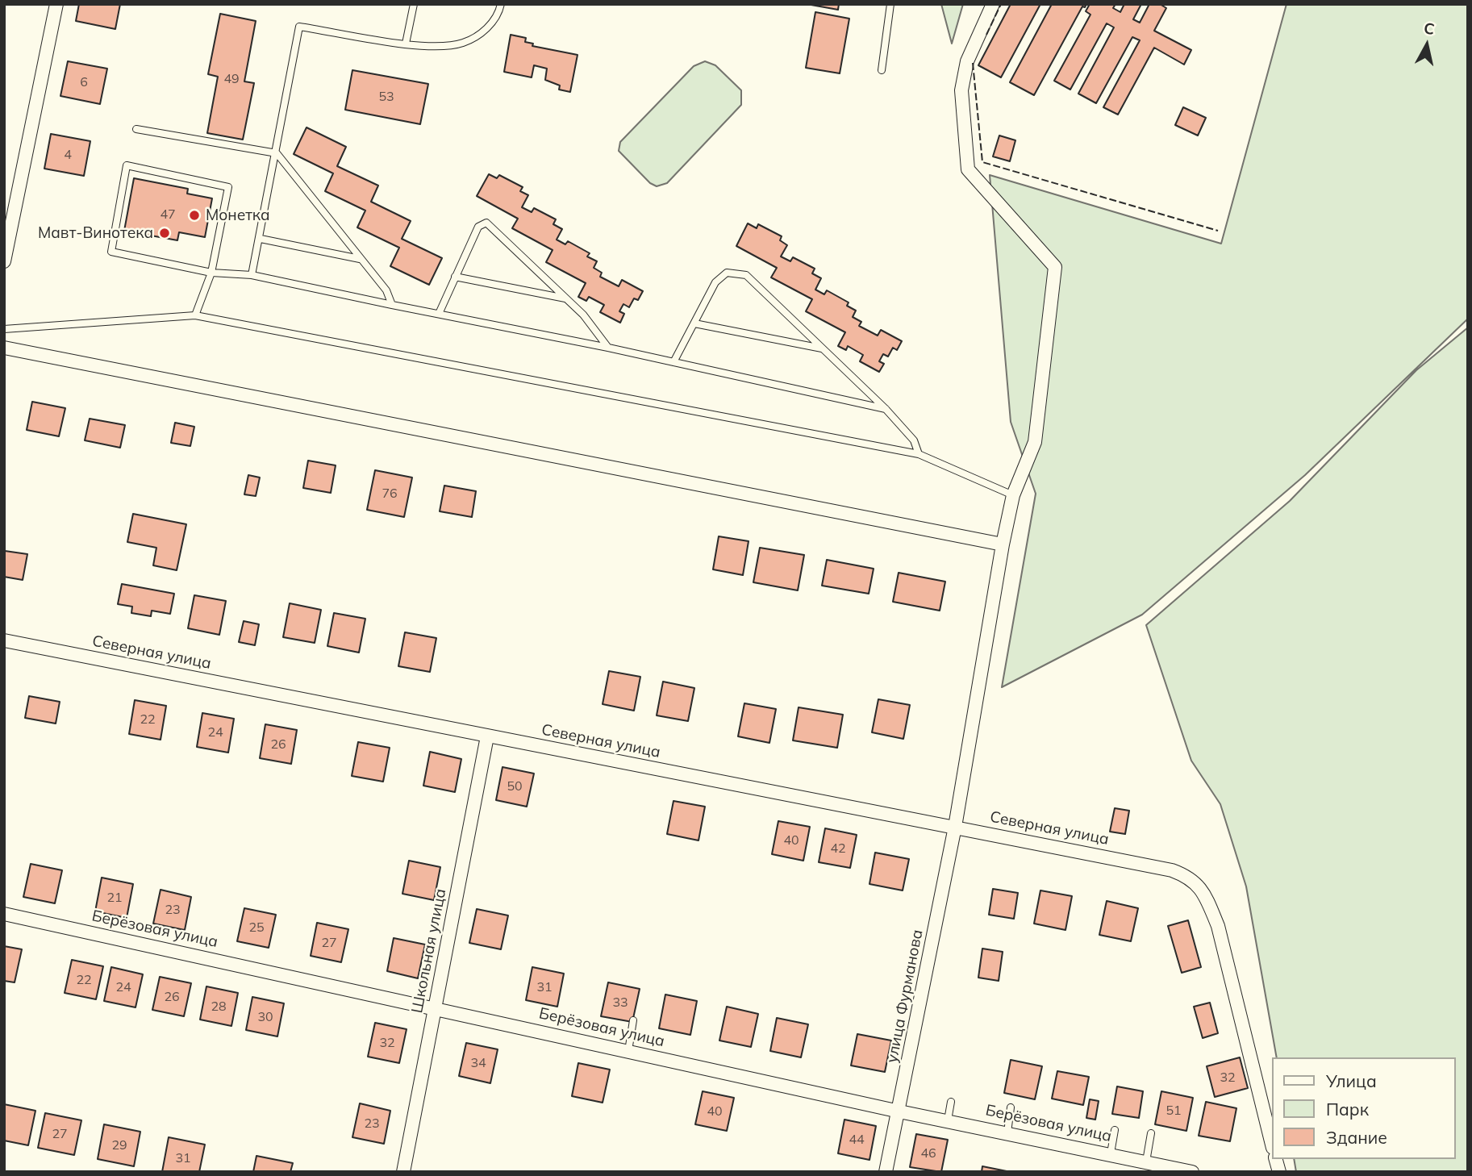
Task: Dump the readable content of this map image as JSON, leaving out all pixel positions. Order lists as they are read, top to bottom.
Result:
{
  "streets": {
    "street": [
      "Северная улица",
      "Берёзовая улица",
      "Школьная улица",
      "улица Фурманова"
    ]
  },
  "crossings": [
    ["Северная улица", "Школьная улица"],
    ["Северная улица", "улица Фурманова"],
    ["Берёзовая улица", "Школьная улица"],
    ["Берёзовая улица", "улица Фурманова"]
  ],
  "places": ["Монетка", "Мавт-Винотека"],
  "house_numbers": [
    "49",
    "6",
    "53",
    "4",
    "47",
    "76",
    "22",
    "24",
    "26",
    "50",
    "40",
    "42",
    "21",
    "23",
    "25",
    "27",
    "22",
    "24",
    "31",
    "26",
    "33",
    "28",
    "30",
    "32",
    "34",
    "32",
    "51",
    "40",
    "23",
    "27",
    "44",
    "29",
    "46",
    "31"
  ],
  "legend": ["Улица", "Парк", "Здание"],
  "north": "top"
}
